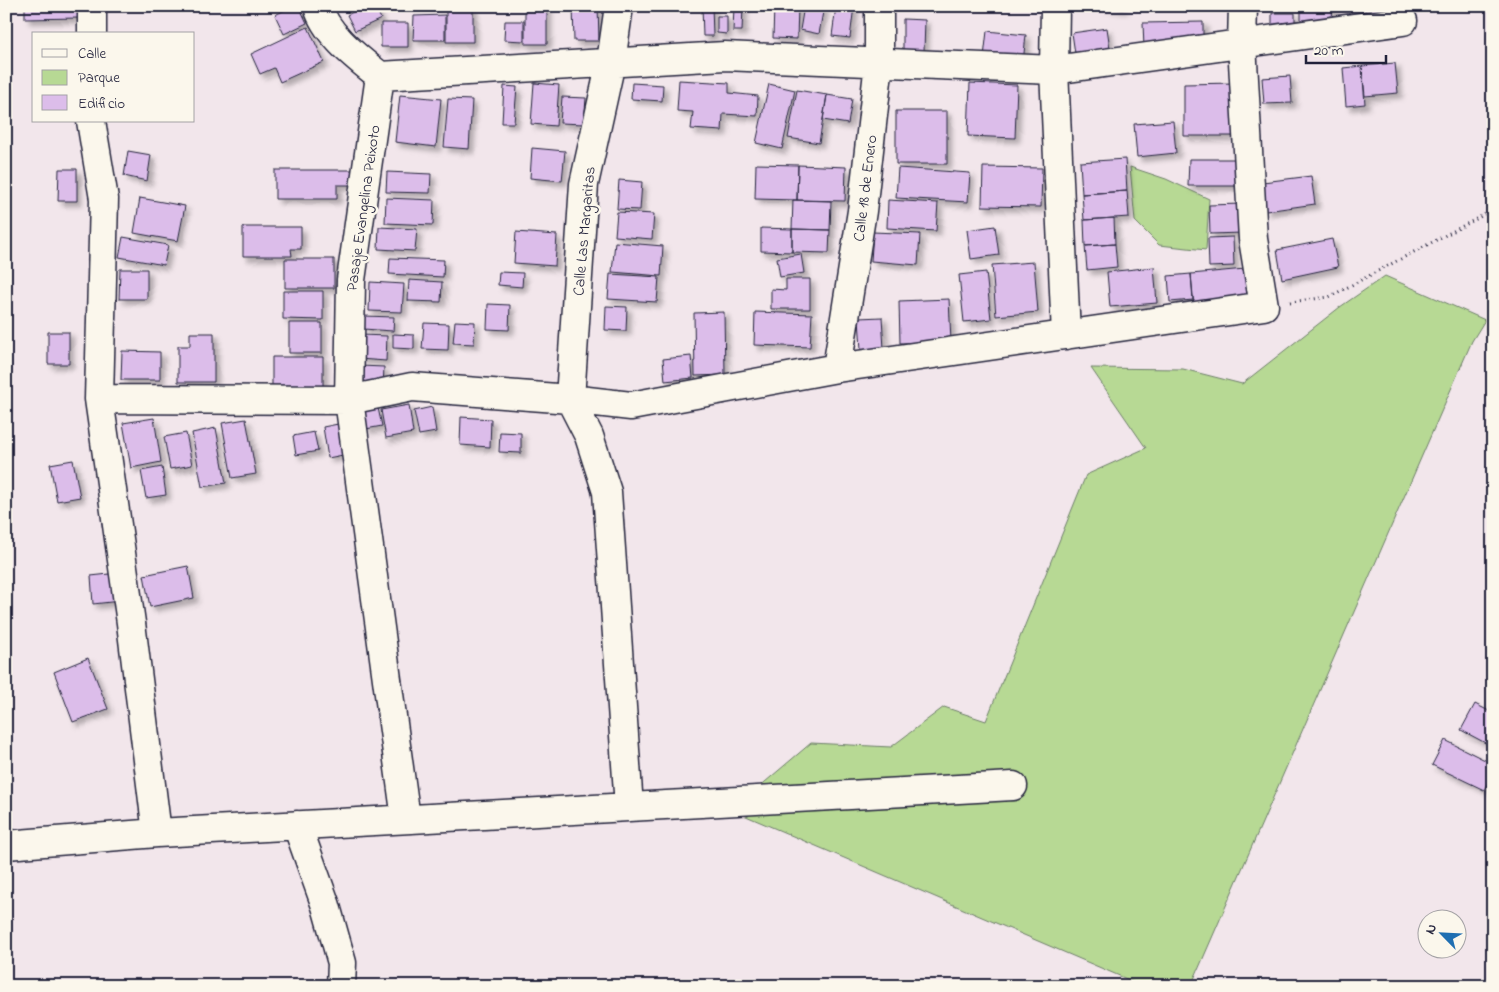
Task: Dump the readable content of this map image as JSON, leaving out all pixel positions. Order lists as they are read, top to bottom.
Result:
{
  "streets": {
    "street": ["Calle 18 de Enero", "Pasaje Evangelina Peixoto", "Calle Las Margaritas"]
  },
  "legend": ["Calle", "Parque", "Edificio"],
  "scale_bar": "20 m",
  "north": "top left"
}
